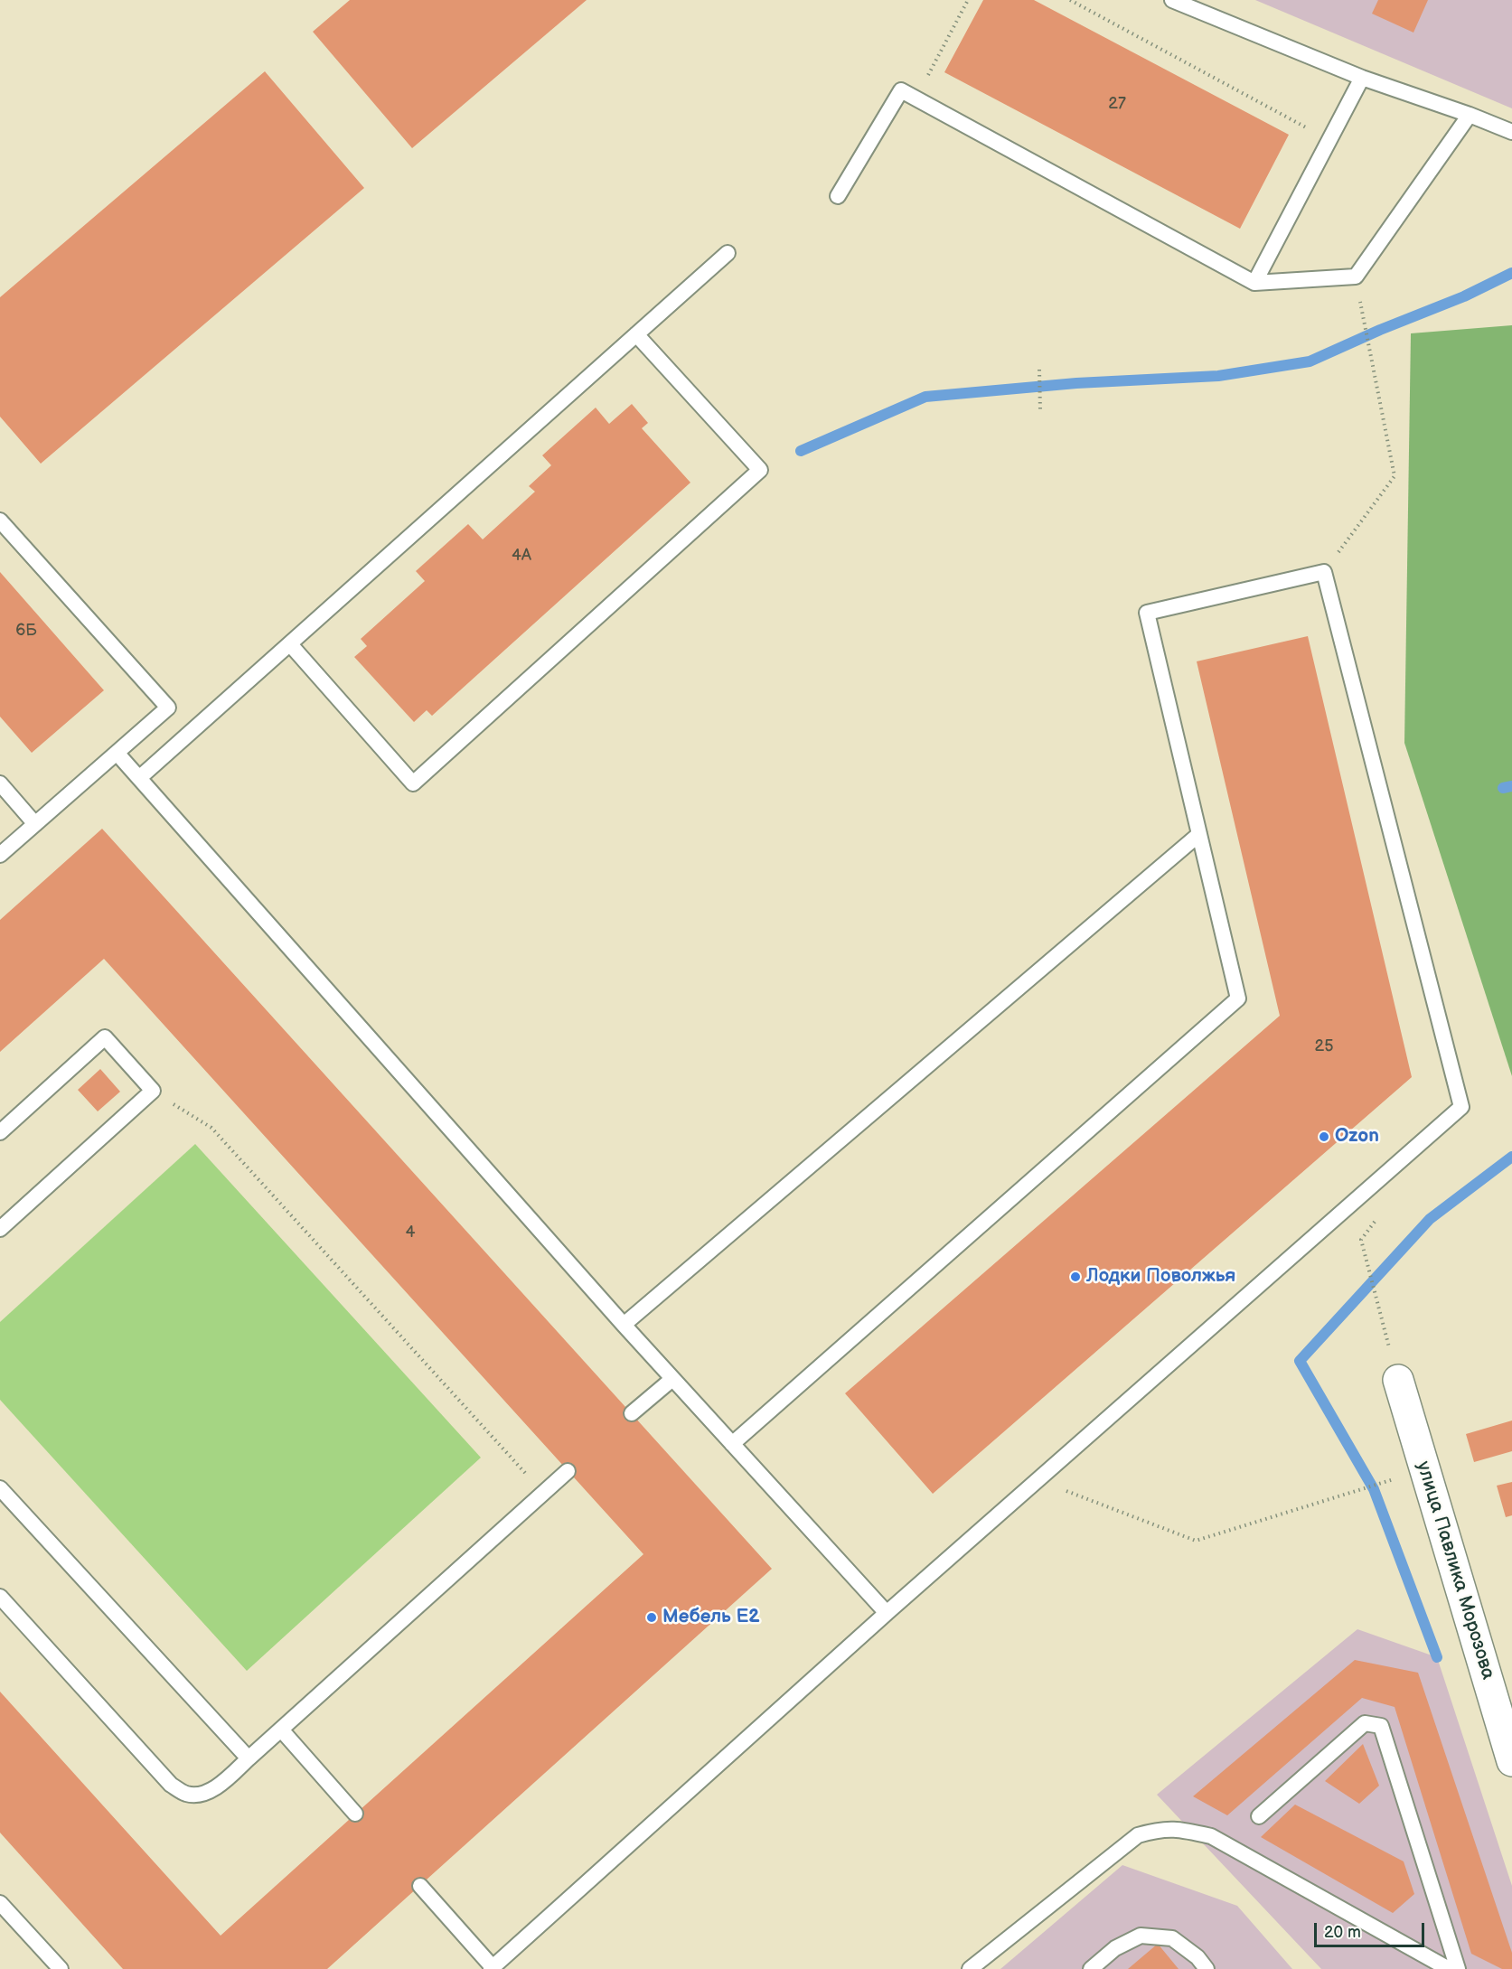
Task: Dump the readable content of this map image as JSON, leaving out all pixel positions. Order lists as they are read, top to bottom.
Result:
{
  "streets": {
    "street": ["улица Павлика Морозова"]
  },
  "places": ["Ozon", "Лодки Поволжья", "Мебель Е2"],
  "house_numbers": [
    "27",
    "4А",
    "6Б",
    "25",
    "4"
  ],
  "scale_bar": "20 m"
}
